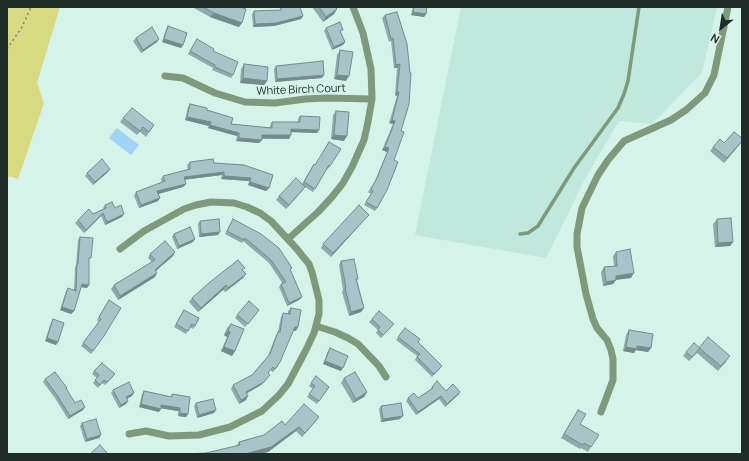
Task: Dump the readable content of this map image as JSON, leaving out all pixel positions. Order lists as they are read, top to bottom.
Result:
{
  "streets": {
    "street": ["White Birch Court"]
  },
  "north": "bottom left"
}
